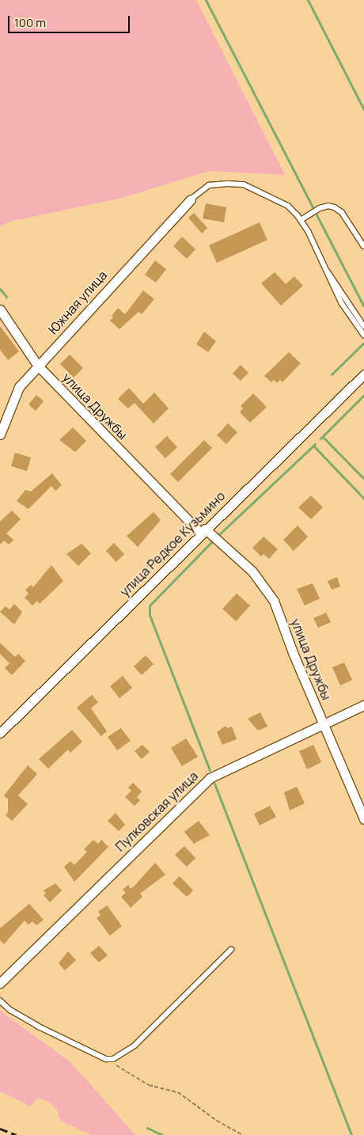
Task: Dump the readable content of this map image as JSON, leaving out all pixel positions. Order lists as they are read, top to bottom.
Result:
{
  "streets": {
    "street": [
      "Южная улица",
      "улица Дружбы",
      "улица Редкое Кузьмино",
      "Пулковская улица"
    ]
  },
  "crossings": [
    ["Южная улица", "улица Дружбы"],
    ["улица Дружбы", "улица Редкое Кузьмино"],
    ["улица Дружбы", "Пулковская улица"]
  ],
  "scale_bar": "100 m"
}
